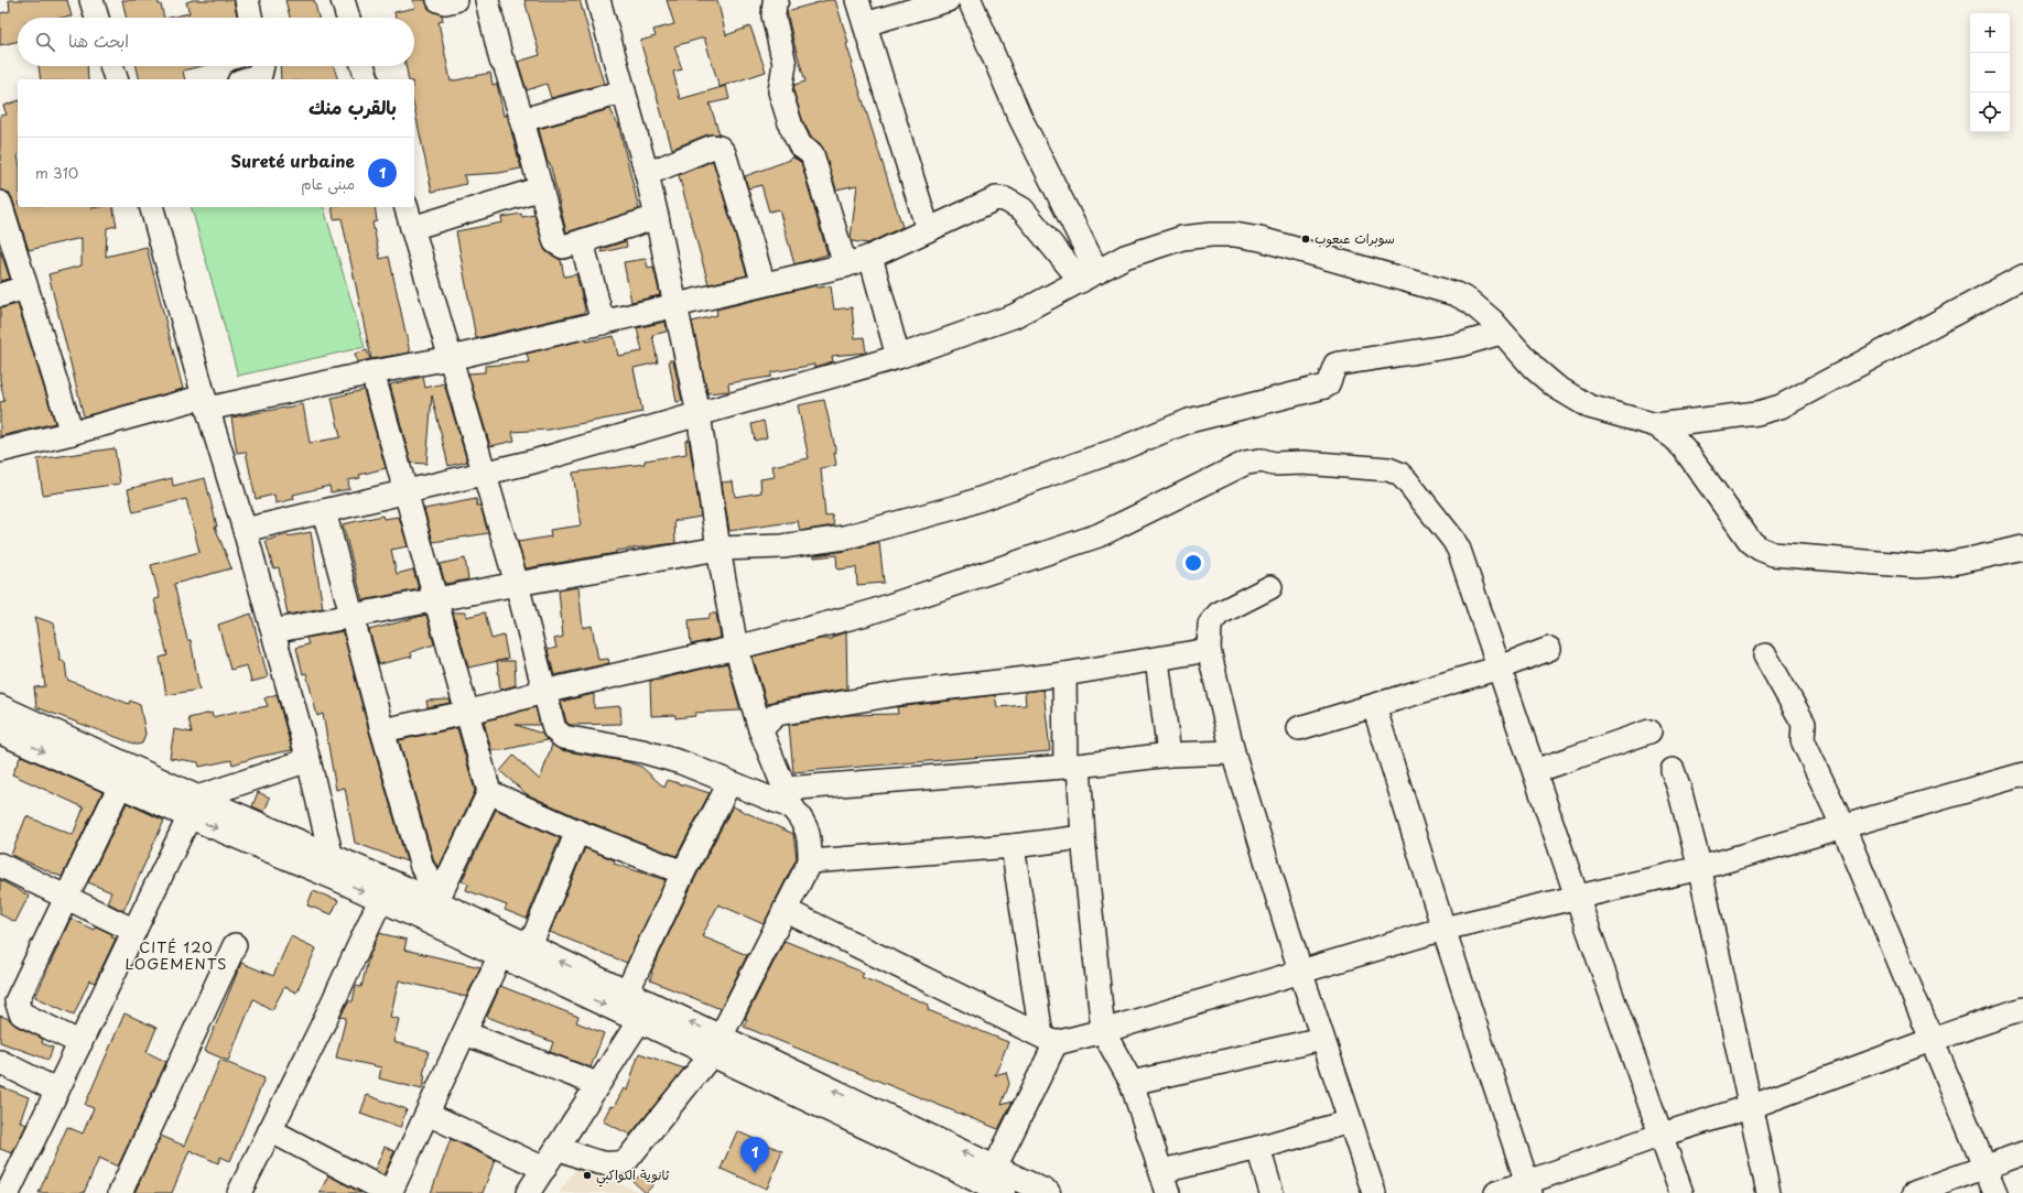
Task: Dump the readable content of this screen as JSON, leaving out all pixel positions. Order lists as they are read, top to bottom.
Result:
{
  "districts": ["CITÉ 120 LOGEMENTS"],
  "places": ["سوبرات عبعوب", "ثانوية الكواكبي"],
  "page": {
    "map_buttons": ["+", "−"],
    "search": "ابحث هنا",
    "heading": "بالقرب منك",
    "list": [
      {
        "mark": "1",
        "name": "Sureté urbaine",
        "note": "مبنى عام",
        "value": "310 m"
      }
    ],
    "pins": "1"
  }
}
